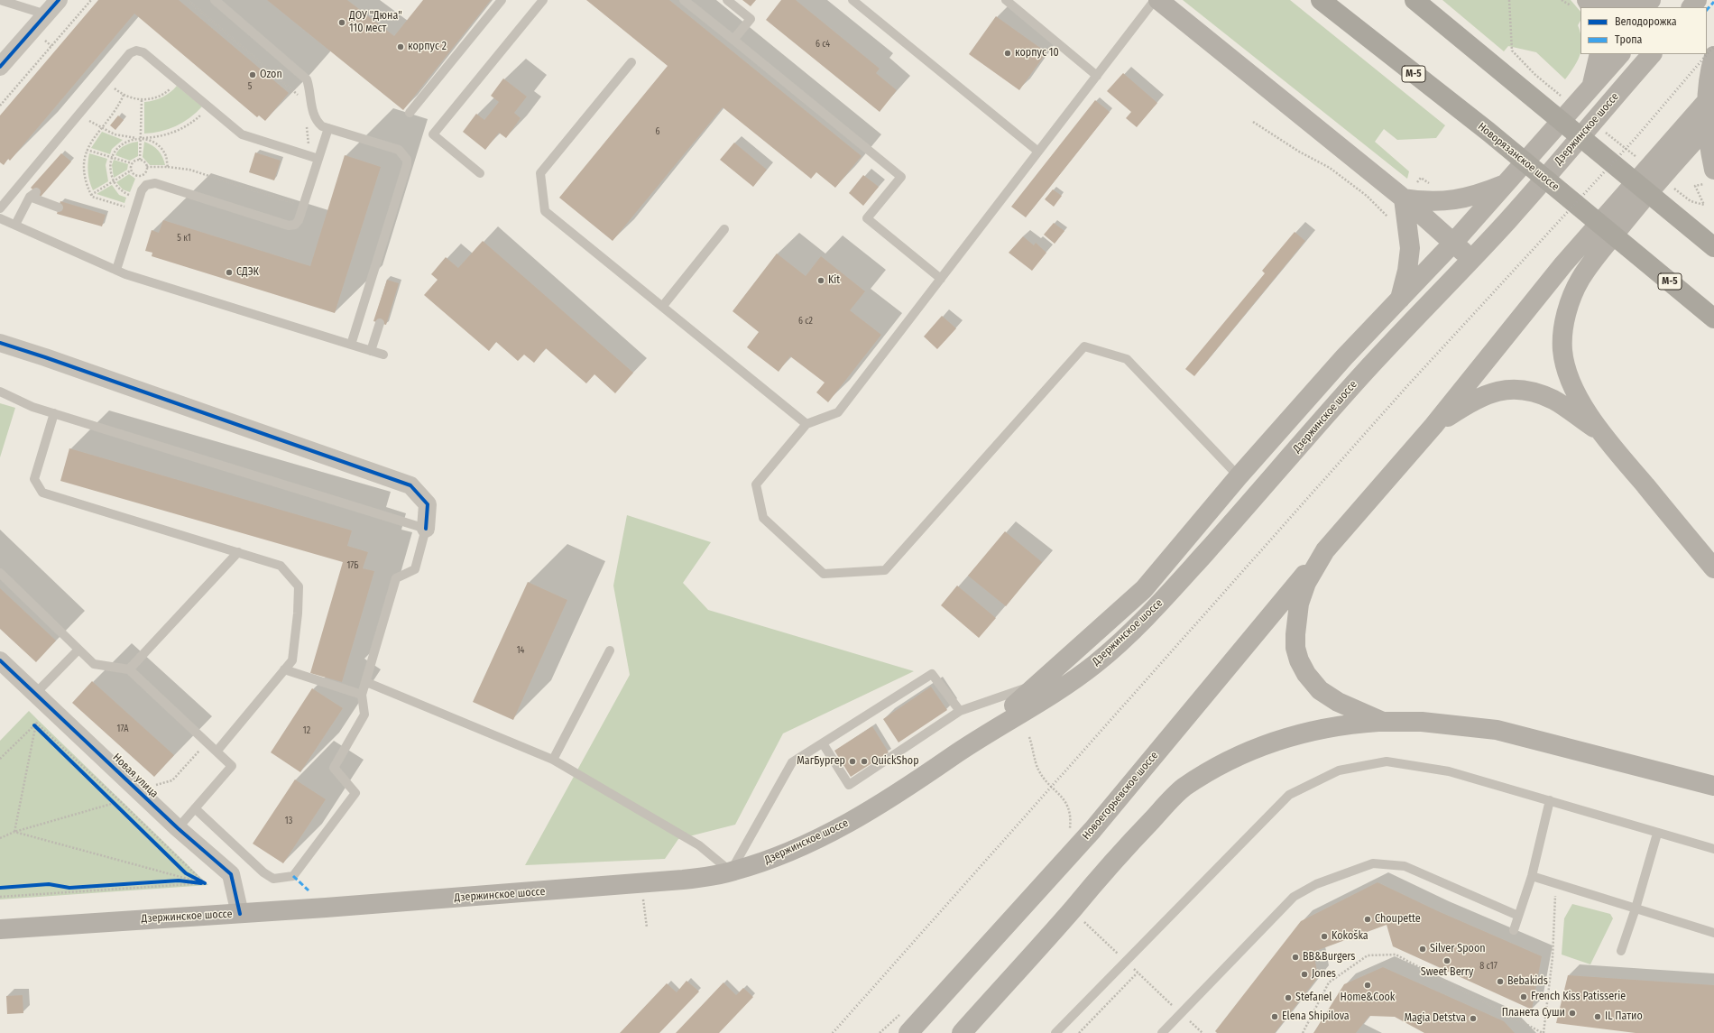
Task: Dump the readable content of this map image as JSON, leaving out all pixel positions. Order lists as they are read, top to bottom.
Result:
{
  "streets": {
    "highway": ["М-5", "Новорязанское шоссе"],
    "main road": ["Дзержинское шоссе", "Новоегорьевское шоссе"],
    "street": ["Новая улица"]
  },
  "crossings": [
    ["Дзержинское шоссе", "Новая улица"]
  ],
  "places": [
    "ДОУ \"Дюна\" 110 мест",
    "корпус 2",
    "корпус 10",
    "Ozon",
    "СДЭК",
    "Kit",
    "МагБургер",
    "QuickShop",
    "Choupette",
    "Kokoška",
    "Silver Spoon",
    "BB&Burgers",
    "Sweet Berry",
    "Jones",
    "Bebakids",
    "Home&Cook",
    "French Kiss Patisserie",
    "Stefanel",
    "Планета Суши",
    "Elena Shipilova",
    "IL Патио",
    "Magia Detstva"
  ],
  "house_numbers": [
    "6 с4",
    "5",
    "6",
    "5 к1",
    "6 с2",
    "17Б",
    "14",
    "17А",
    "12",
    "13",
    "8 с17"
  ],
  "legend": ["Велодорожка", "Тропа"]
}
